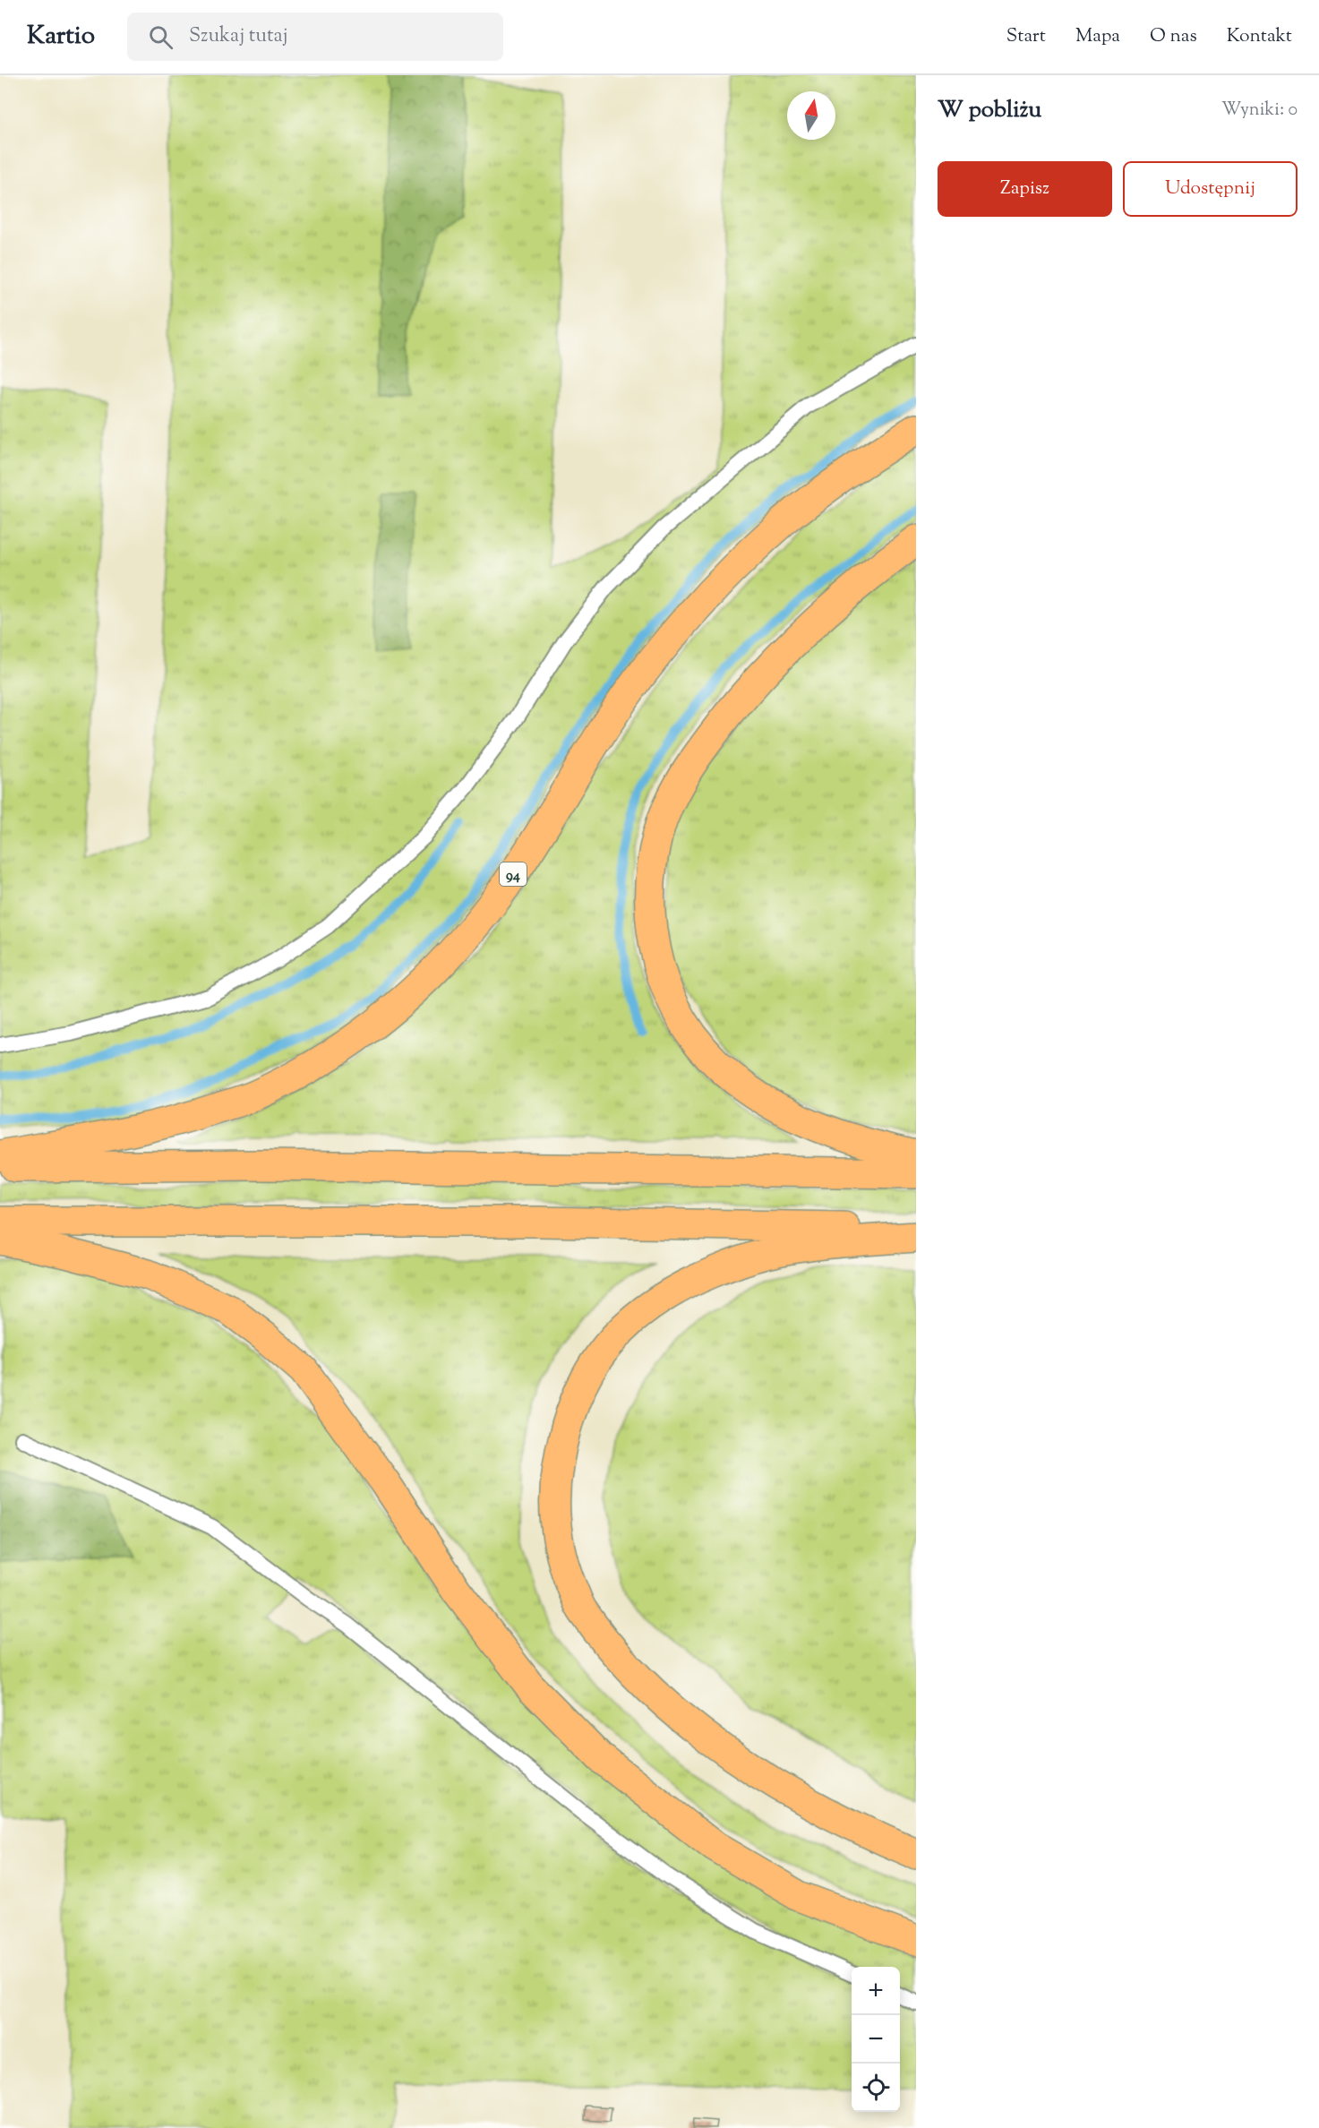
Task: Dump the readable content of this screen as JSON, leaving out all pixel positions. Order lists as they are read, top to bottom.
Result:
{
  "streets": {
    "highway": ["94"]
  },
  "north": "top",
  "page": {
    "header": "Kartio",
    "search": "Szukaj tutaj",
    "nav": [
      "Start",
      "Mapa",
      "O nas",
      "Kontakt"
    ],
    "heading": ["W pobliżu", "Wyniki: 0"],
    "buttons": ["Zapisz", "Udostępnij"],
    "map_buttons": ["+", "−"]
  }
}
